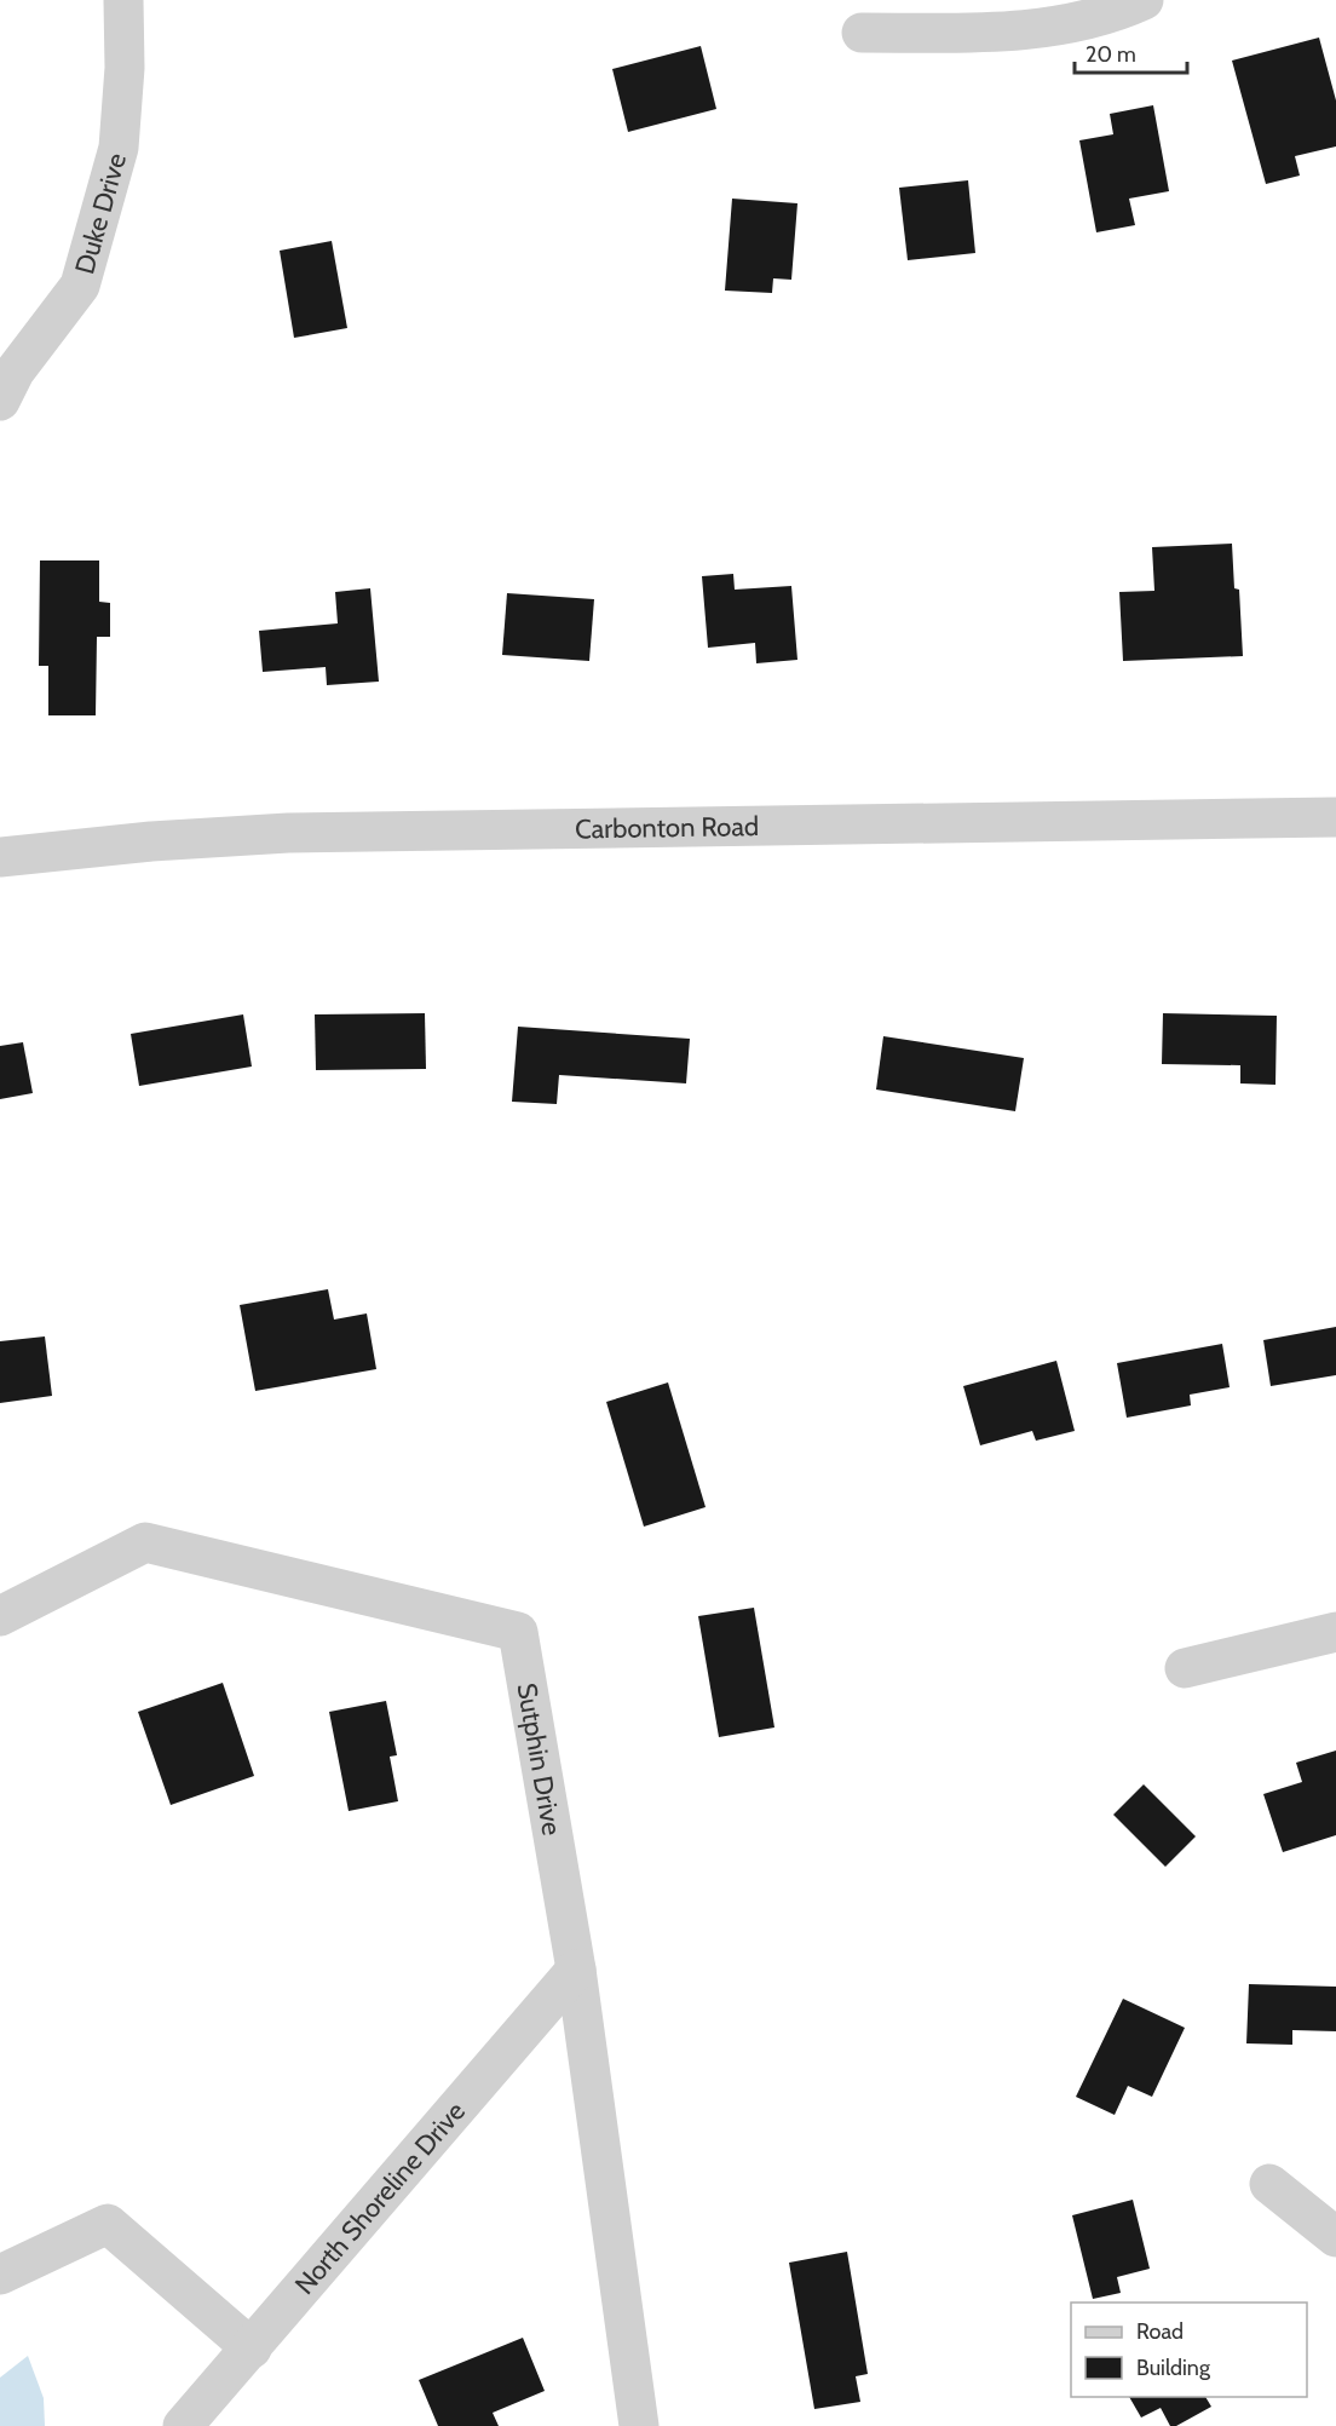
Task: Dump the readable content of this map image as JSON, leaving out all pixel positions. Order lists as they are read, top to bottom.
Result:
{
  "streets": {
    "street": [
      "Duke Drive",
      "Carbonton Road",
      "Sutphin Drive",
      "North Shoreline Drive"
    ]
  },
  "crossings": [
    ["Sutphin Drive", "North Shoreline Drive"]
  ],
  "legend": ["Road", "Building"],
  "scale_bar": "20 m"
}
